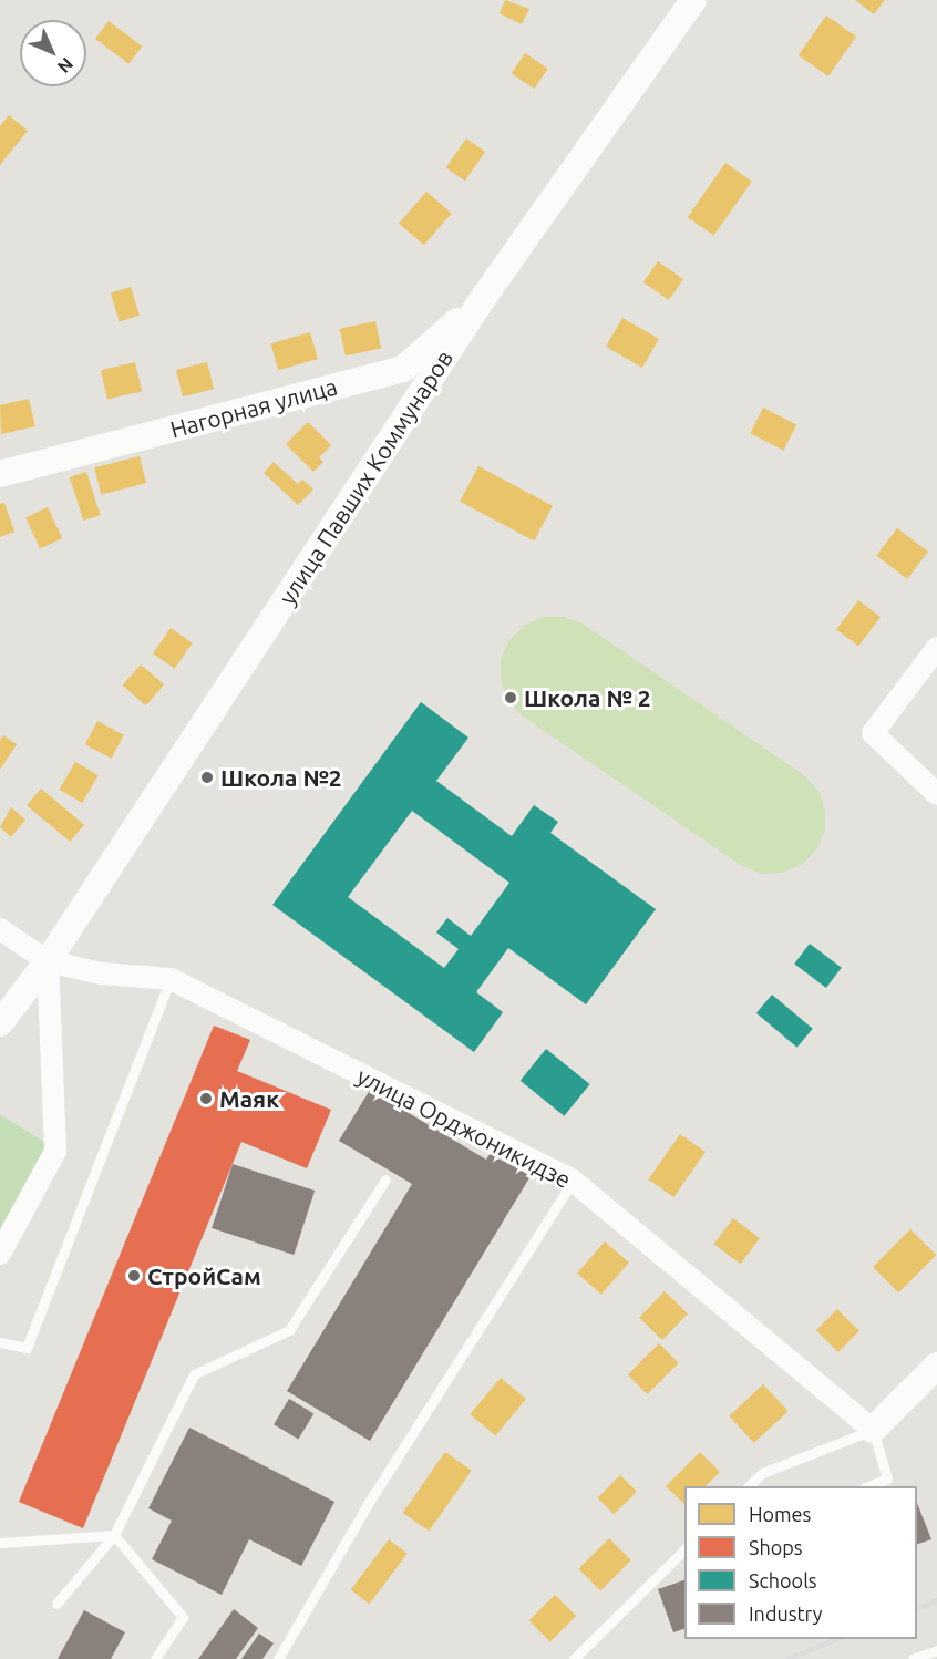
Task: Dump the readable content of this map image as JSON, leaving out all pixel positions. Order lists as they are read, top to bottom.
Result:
{
  "streets": {
    "street": ["Нагорная улица", "улица Павших Коммунаров", "улица Орджоникидзе"]
  },
  "crossings": [
    ["Нагорная улица", "улица Павших Коммунаров"],
    ["улица Павших Коммунаров", "улица Орджоникидзе"]
  ],
  "places": [
    "Школа № 2",
    "Школа №2",
    "Маяк",
    "СтройСам"
  ],
  "legend": [
    "Homes",
    "Shops",
    "Schools",
    "Industry"
  ],
  "north": "bottom right"
}
